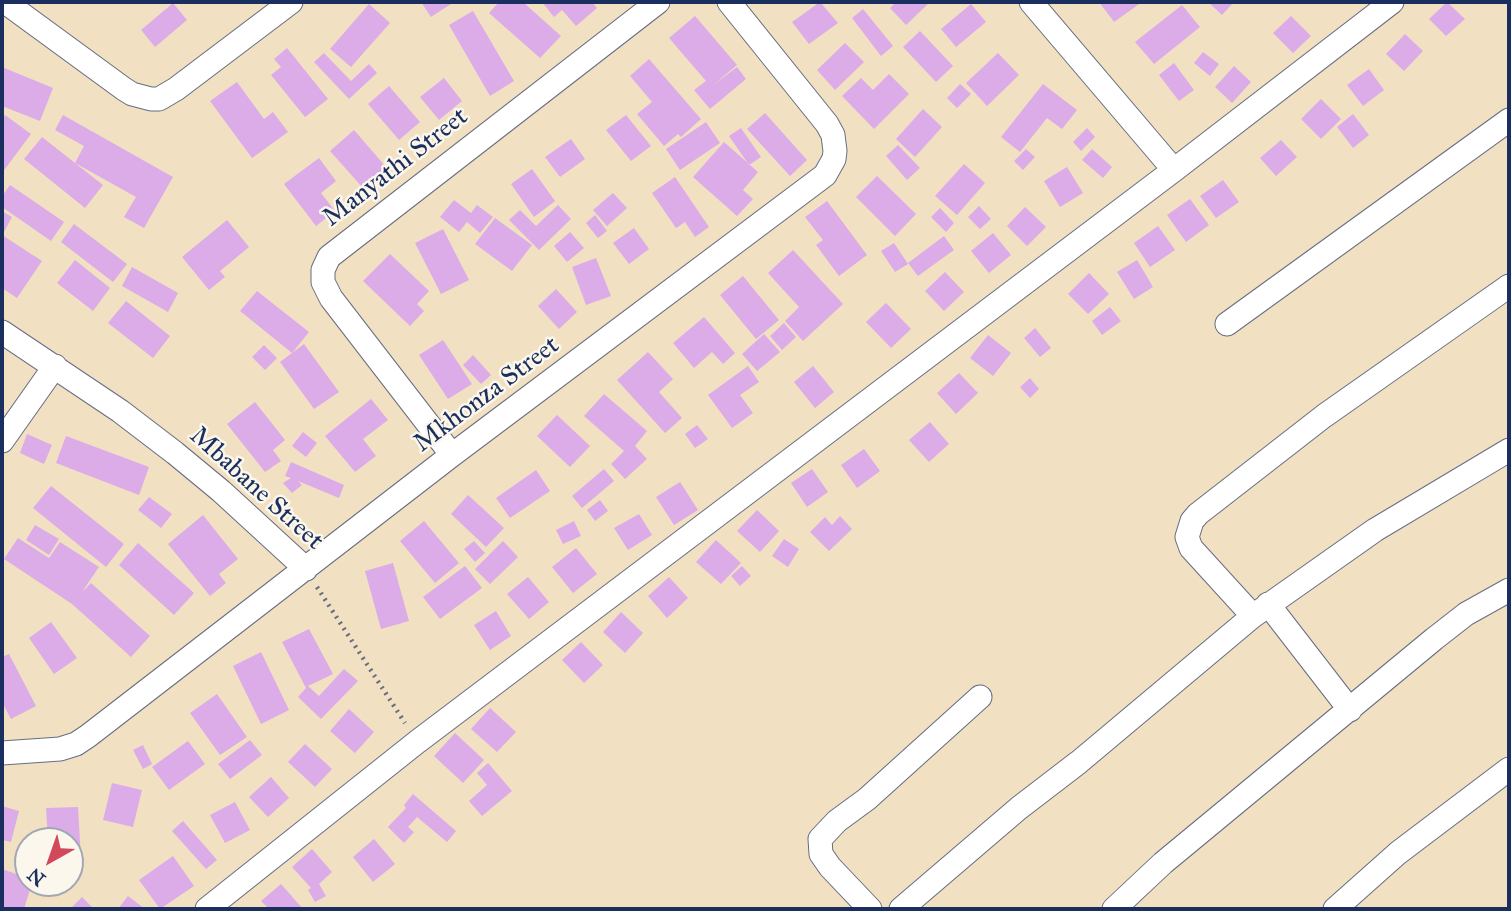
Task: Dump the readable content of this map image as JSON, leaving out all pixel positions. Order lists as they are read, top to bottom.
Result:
{
  "streets": {
    "street": ["Manyathi Street", "Mkhonza Street", "Mbabane Street"]
  },
  "crossings": [
    ["Manyathi Street", "Mkhonza Street"],
    ["Mkhonza Street", "Mbabane Street"]
  ],
  "north": "bottom left"
}
